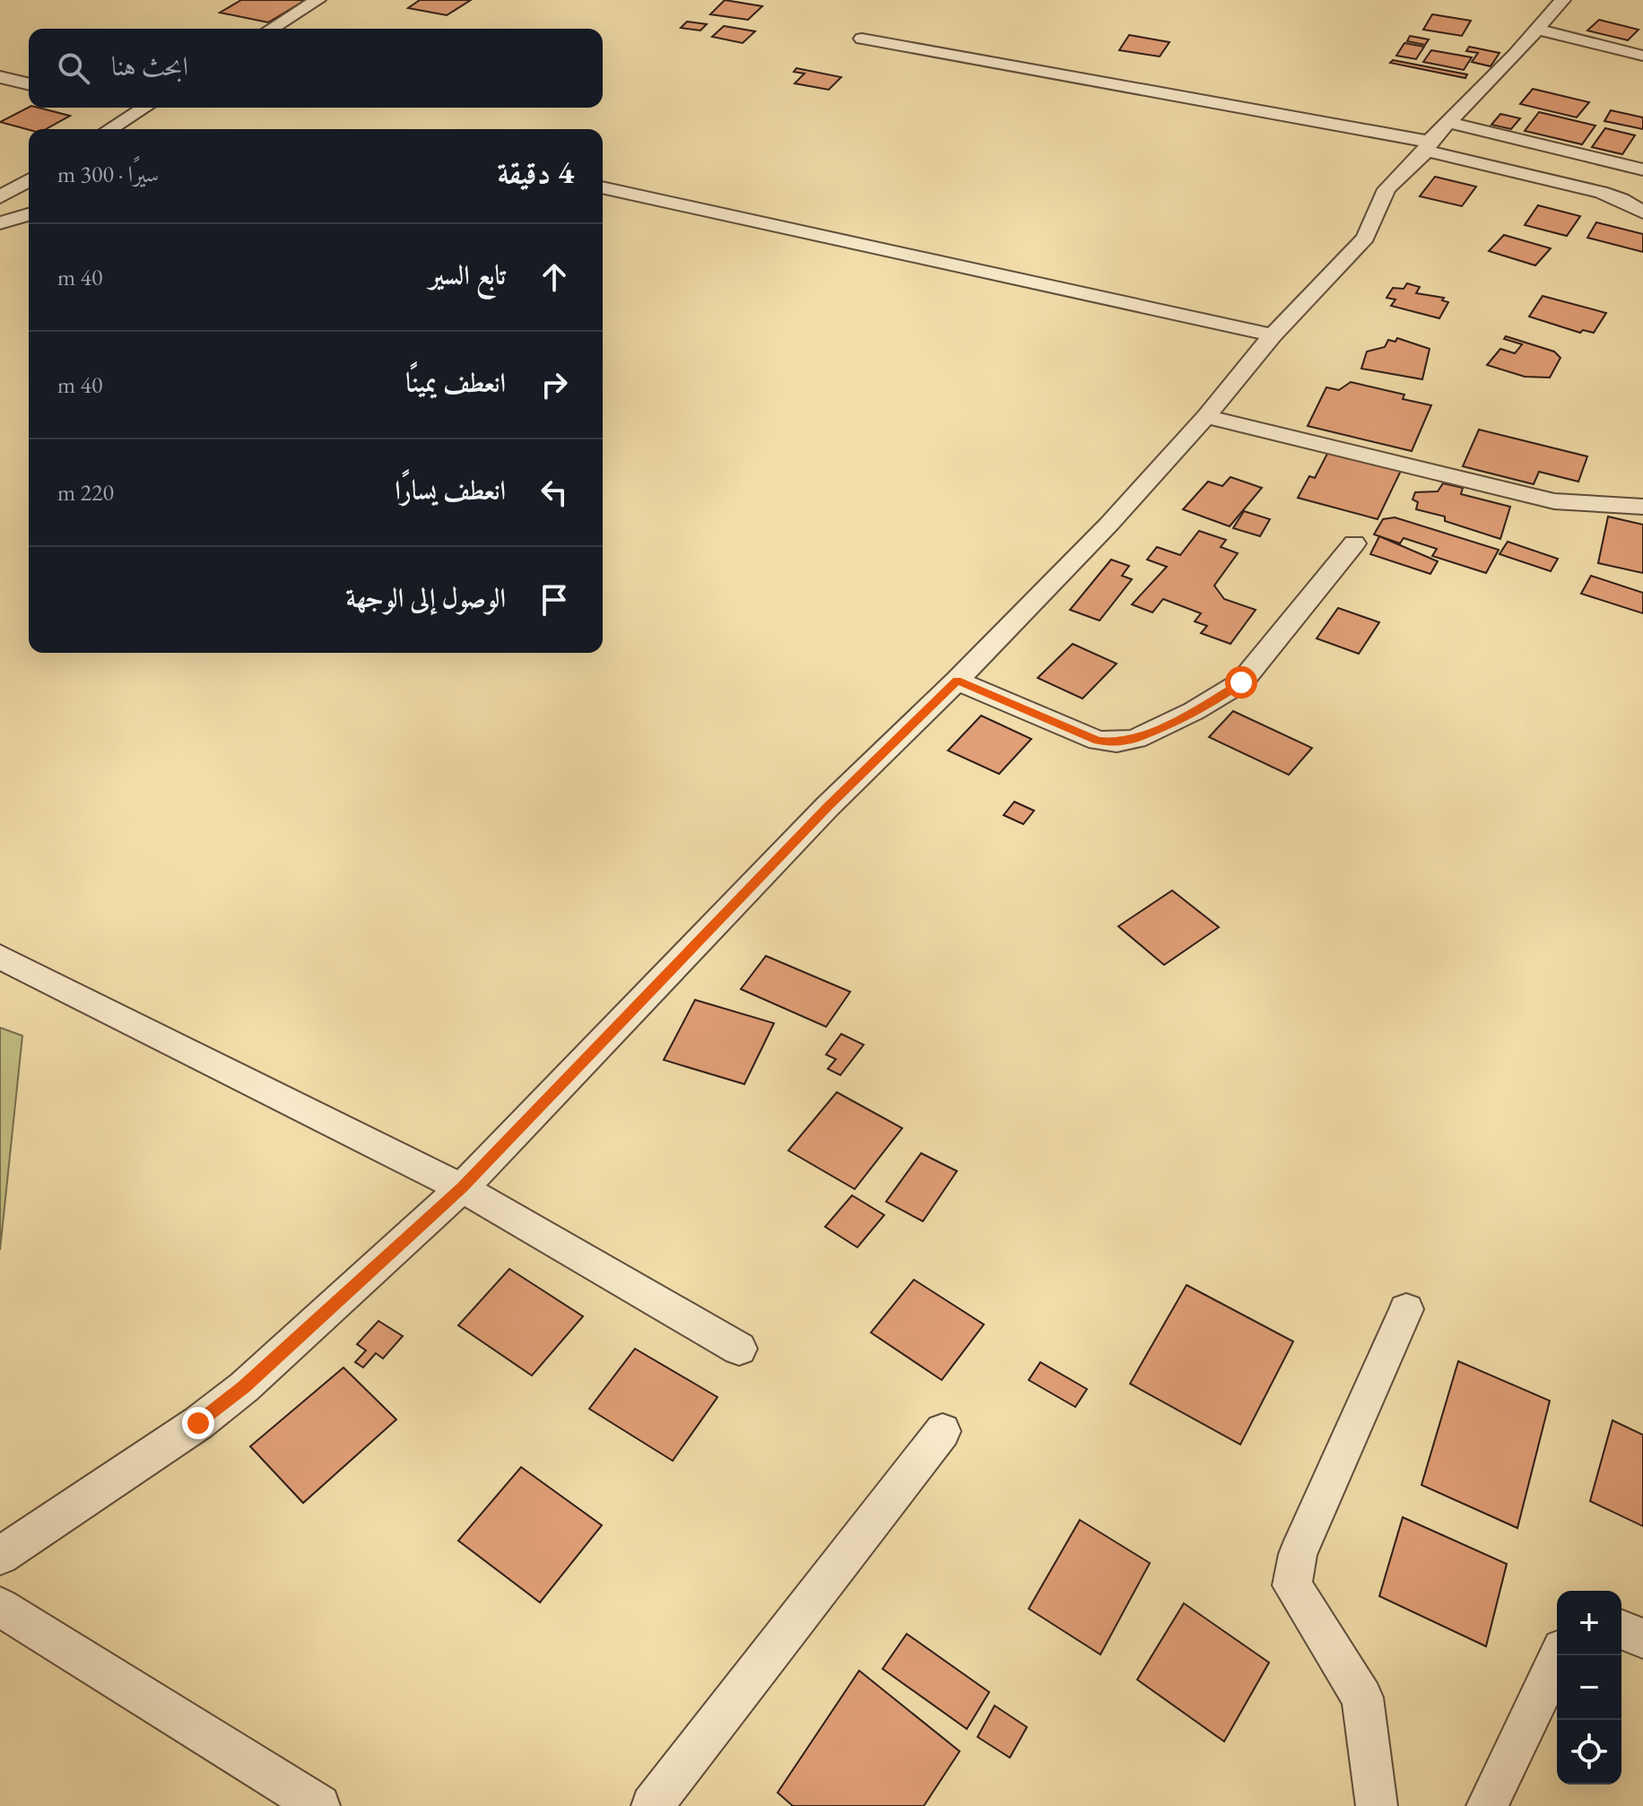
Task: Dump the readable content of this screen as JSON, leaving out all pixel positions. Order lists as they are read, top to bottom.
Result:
{
  "page": {
    "search": "ابحث هنا",
    "heading": ["4 دقيقة", "سيرًا · 300 m"],
    "list": [
      ["تابع السير", "40 m"],
      ["انعطف يمينًا", "40 m"],
      ["انعطف يسارًا", "220 m"],
      "الوصول إلى الوجهة"
    ],
    "map_buttons": ["+", "−"]
  }
}
